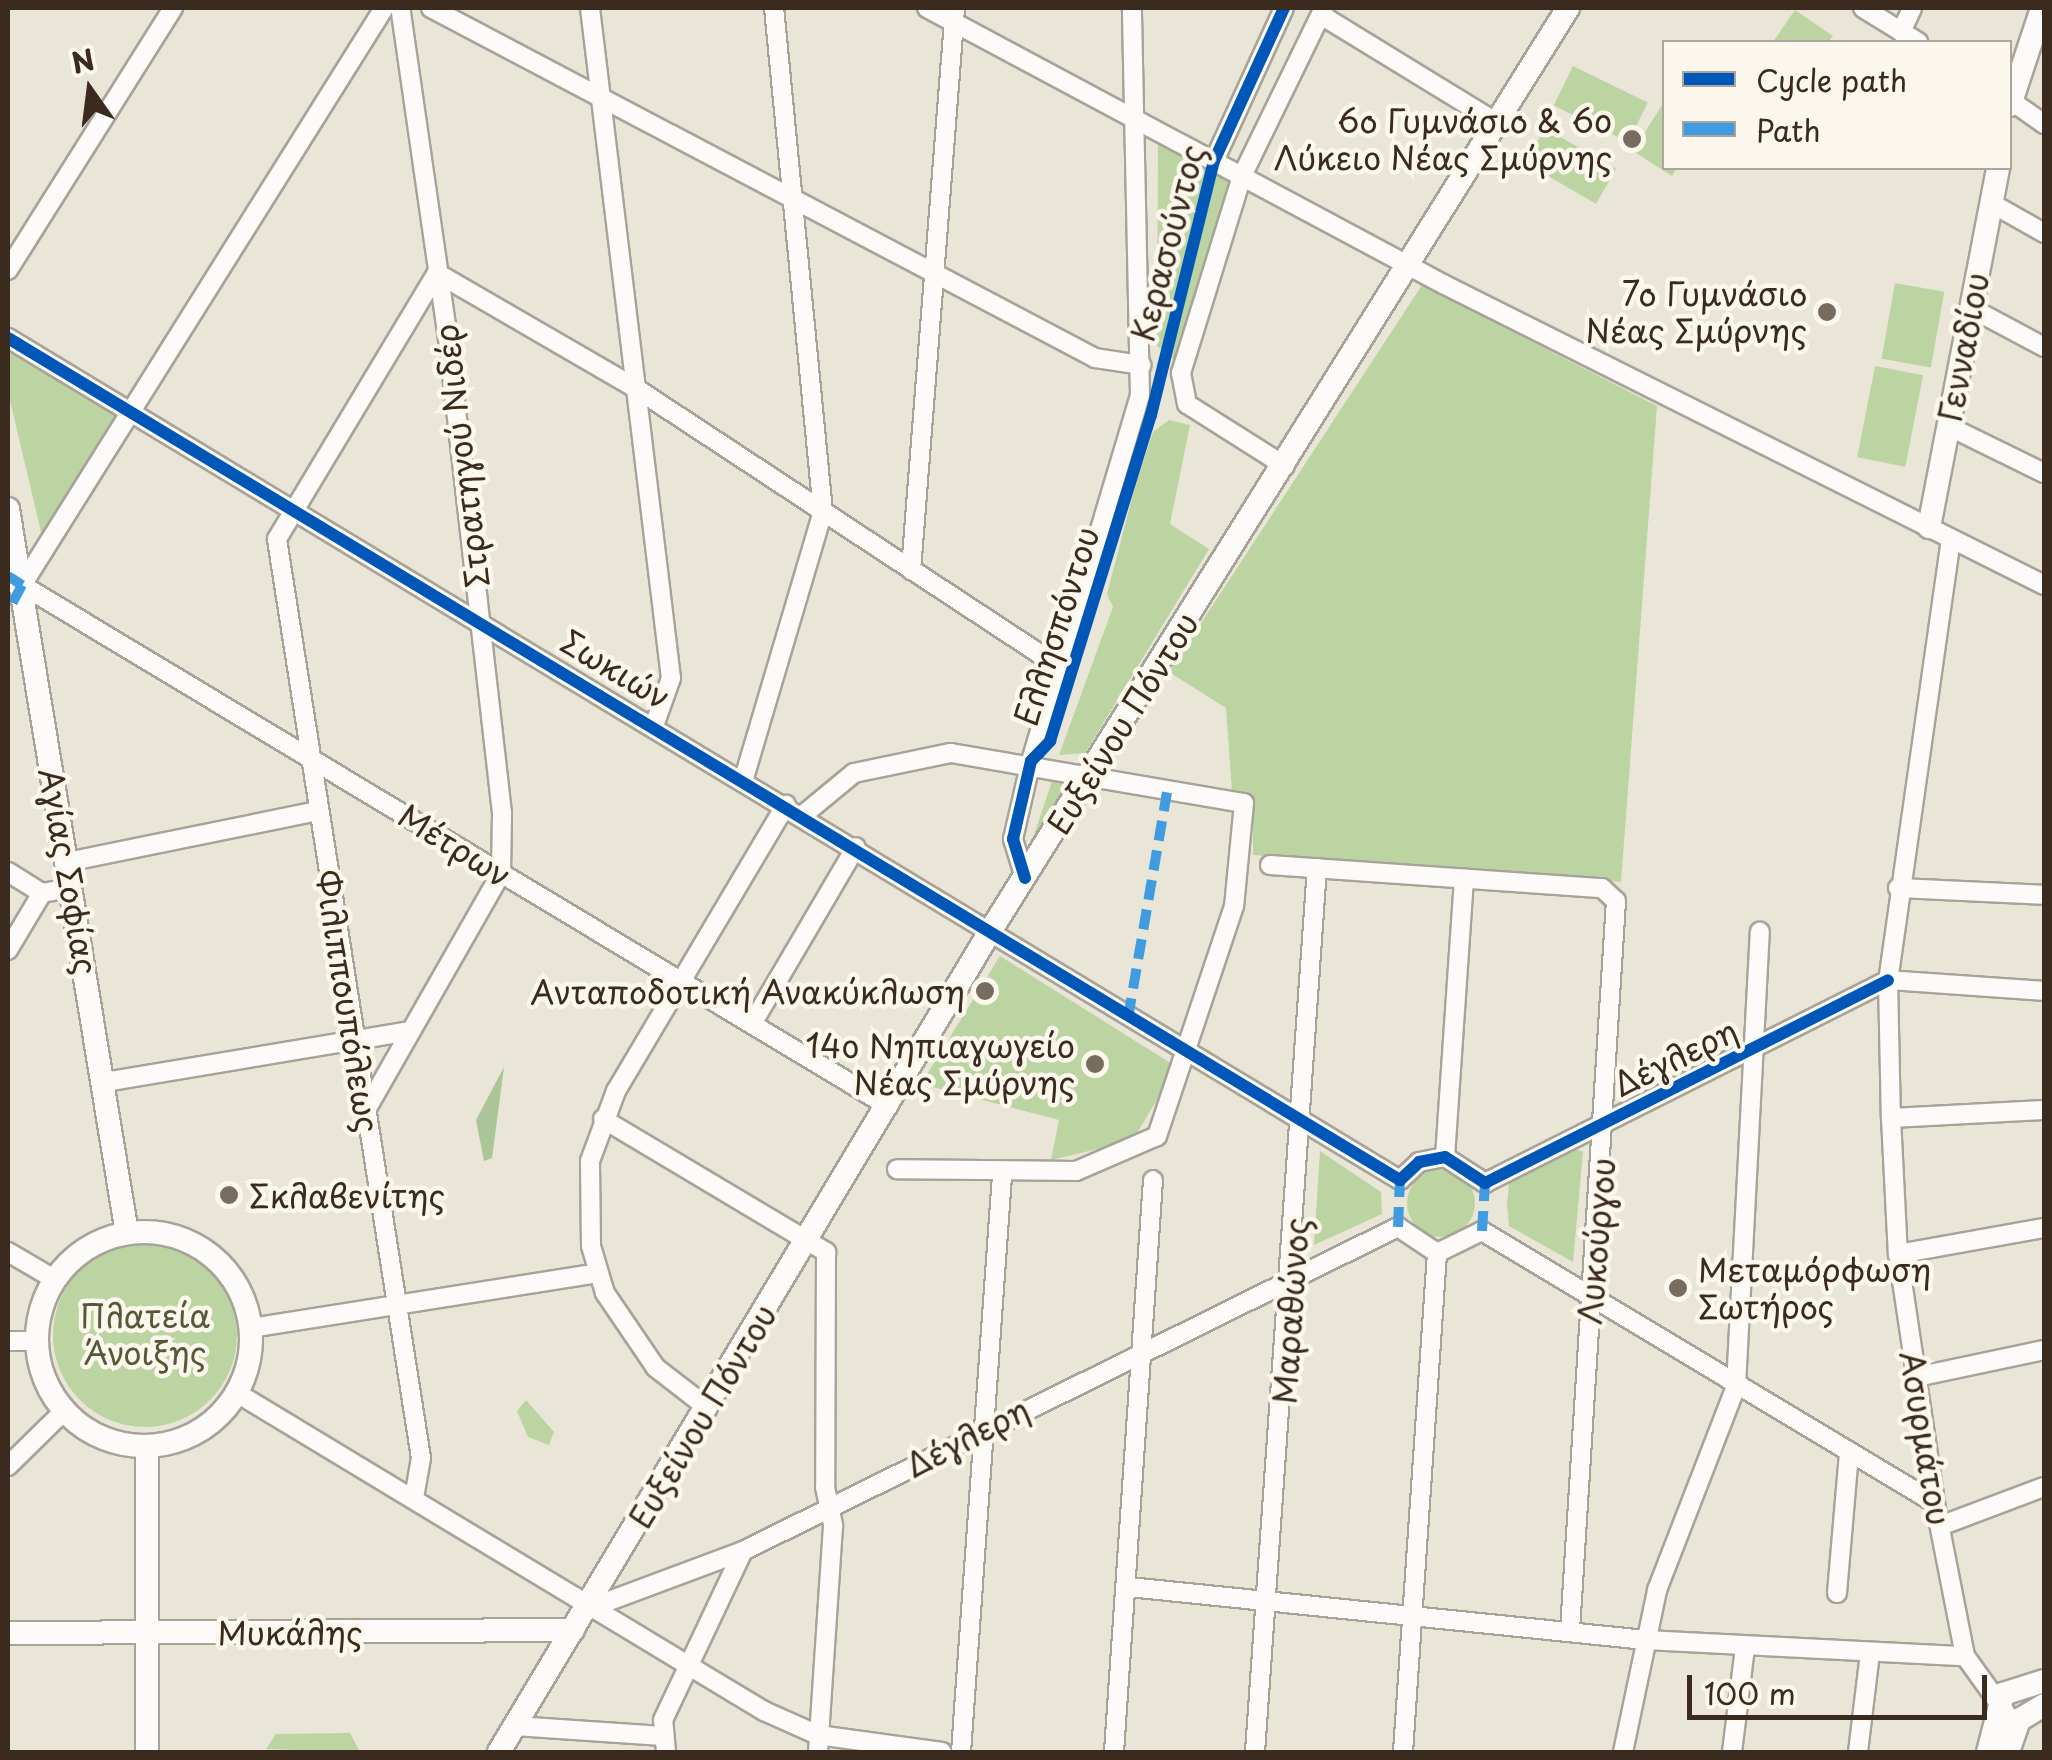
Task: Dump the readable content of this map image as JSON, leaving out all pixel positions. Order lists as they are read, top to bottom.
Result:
{
  "streets": {
    "street": [
      "Κερασούντος",
      "Γενναδίου",
      "Στρατηγού Νιδέρ",
      "Ελλησπόντου",
      "Σωκιών",
      "Ευξείνου Πόντου",
      "Μέτρων",
      "Αγίας Σοφίας",
      "Φιλιππουπόλεως",
      "Δέγλερη",
      "Λυκούργου",
      "Μαραθώνος",
      "Ασυρμάτου",
      "Μυκάλης"
    ]
  },
  "crossings": [
    ["Κερασούντος", "Ευξείνου Πόντου"],
    ["Στρατηγού Νιδέρ", "Σωκιών"],
    ["Στρατηγού Νιδέρ", "Μέτρων"],
    ["Στρατηγού Νιδέρ", "Φιλιππουπόλεως"],
    ["Ελλησπόντου", "Ευξείνου Πόντου"],
    ["Σωκιών", "Ευξείνου Πόντου"],
    ["Σωκιών", "Φιλιππουπόλεως"],
    ["Σωκιών", "Δέγλερη"],
    ["Σωκιών", "Μαραθώνος"],
    ["Ευξείνου Πόντου", "Μέτρων"],
    ["Ευξείνου Πόντου", "Δέγλερη"],
    ["Ευξείνου Πόντου", "Μυκάλης"],
    ["Μέτρων", "Αγίας Σοφίας"],
    ["Μέτρων", "Φιλιππουπόλεως"],
    ["Δέγλερη", "Λυκούργου"],
    ["Δέγλερη", "Μαραθώνος"],
    ["Δέγλερη", "Ασυρμάτου"],
    ["Δέγλερη", "Μυκάλης"],
    ["Λυκούργου", "Μαραθώνος"]
  ],
  "parks": ["Πλατεία Άνοιξης"],
  "places": [
    "6ο Γυμνάσιο & 6ο Λύκειο Νέας Σμύρνης",
    "7ο Γυμνάσιο Νέας Σμύρνης",
    "Ανταποδοτική Ανακύκλωση",
    "14ο Νηπιαγωγείο Νέας Σμύρνης",
    "Σκλαβενίτης",
    "Μεταμόρφωση Σωτήρος"
  ],
  "legend": ["Cycle path", "Path"],
  "scale_bar": "100 m",
  "north": "top"
}
